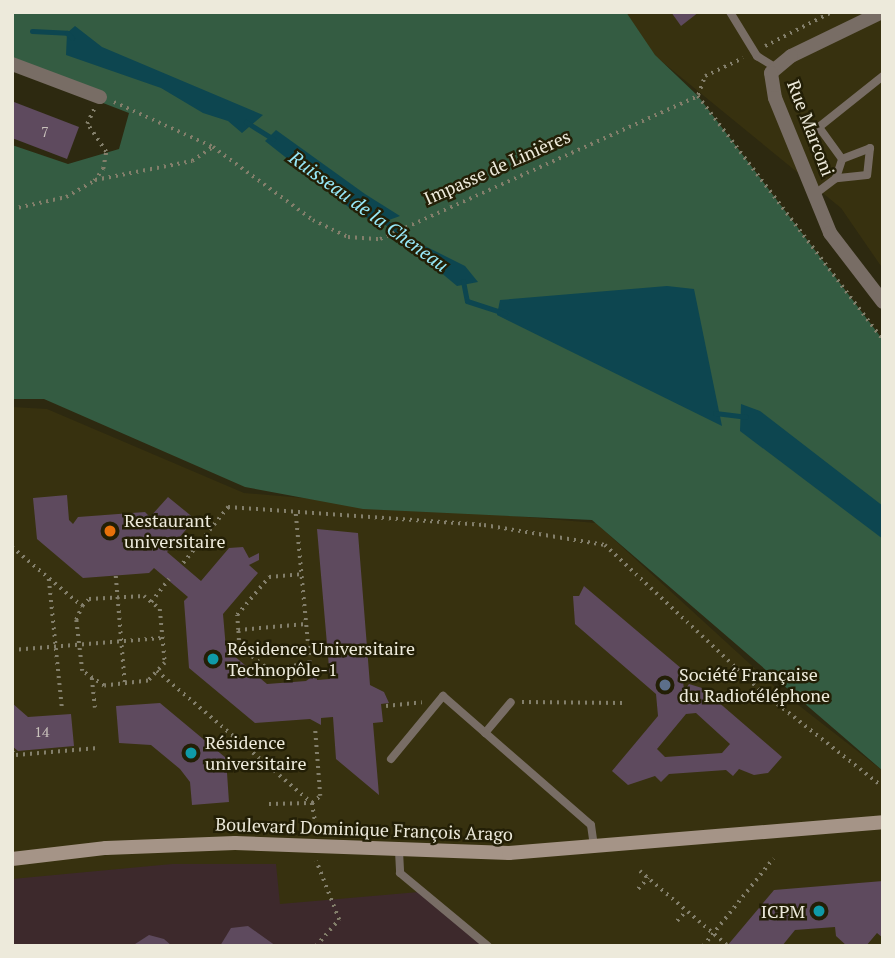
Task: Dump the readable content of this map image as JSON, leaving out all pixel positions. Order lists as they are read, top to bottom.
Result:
{
  "streets": {
    "street": ["Rue Marconi", "Boulevard Dominique François Arago"],
    "path": ["Impasse de Linières"]
  },
  "water": ["Ruisseau de la Cheneau"],
  "places": [
    "Restaurant universitaire",
    "Résidence Universitaire Technopôle-1",
    "Société Française du Radiotéléphone",
    "Résidence universitaire",
    "ICPM"
  ],
  "house_numbers": ["7", "14"]
}
